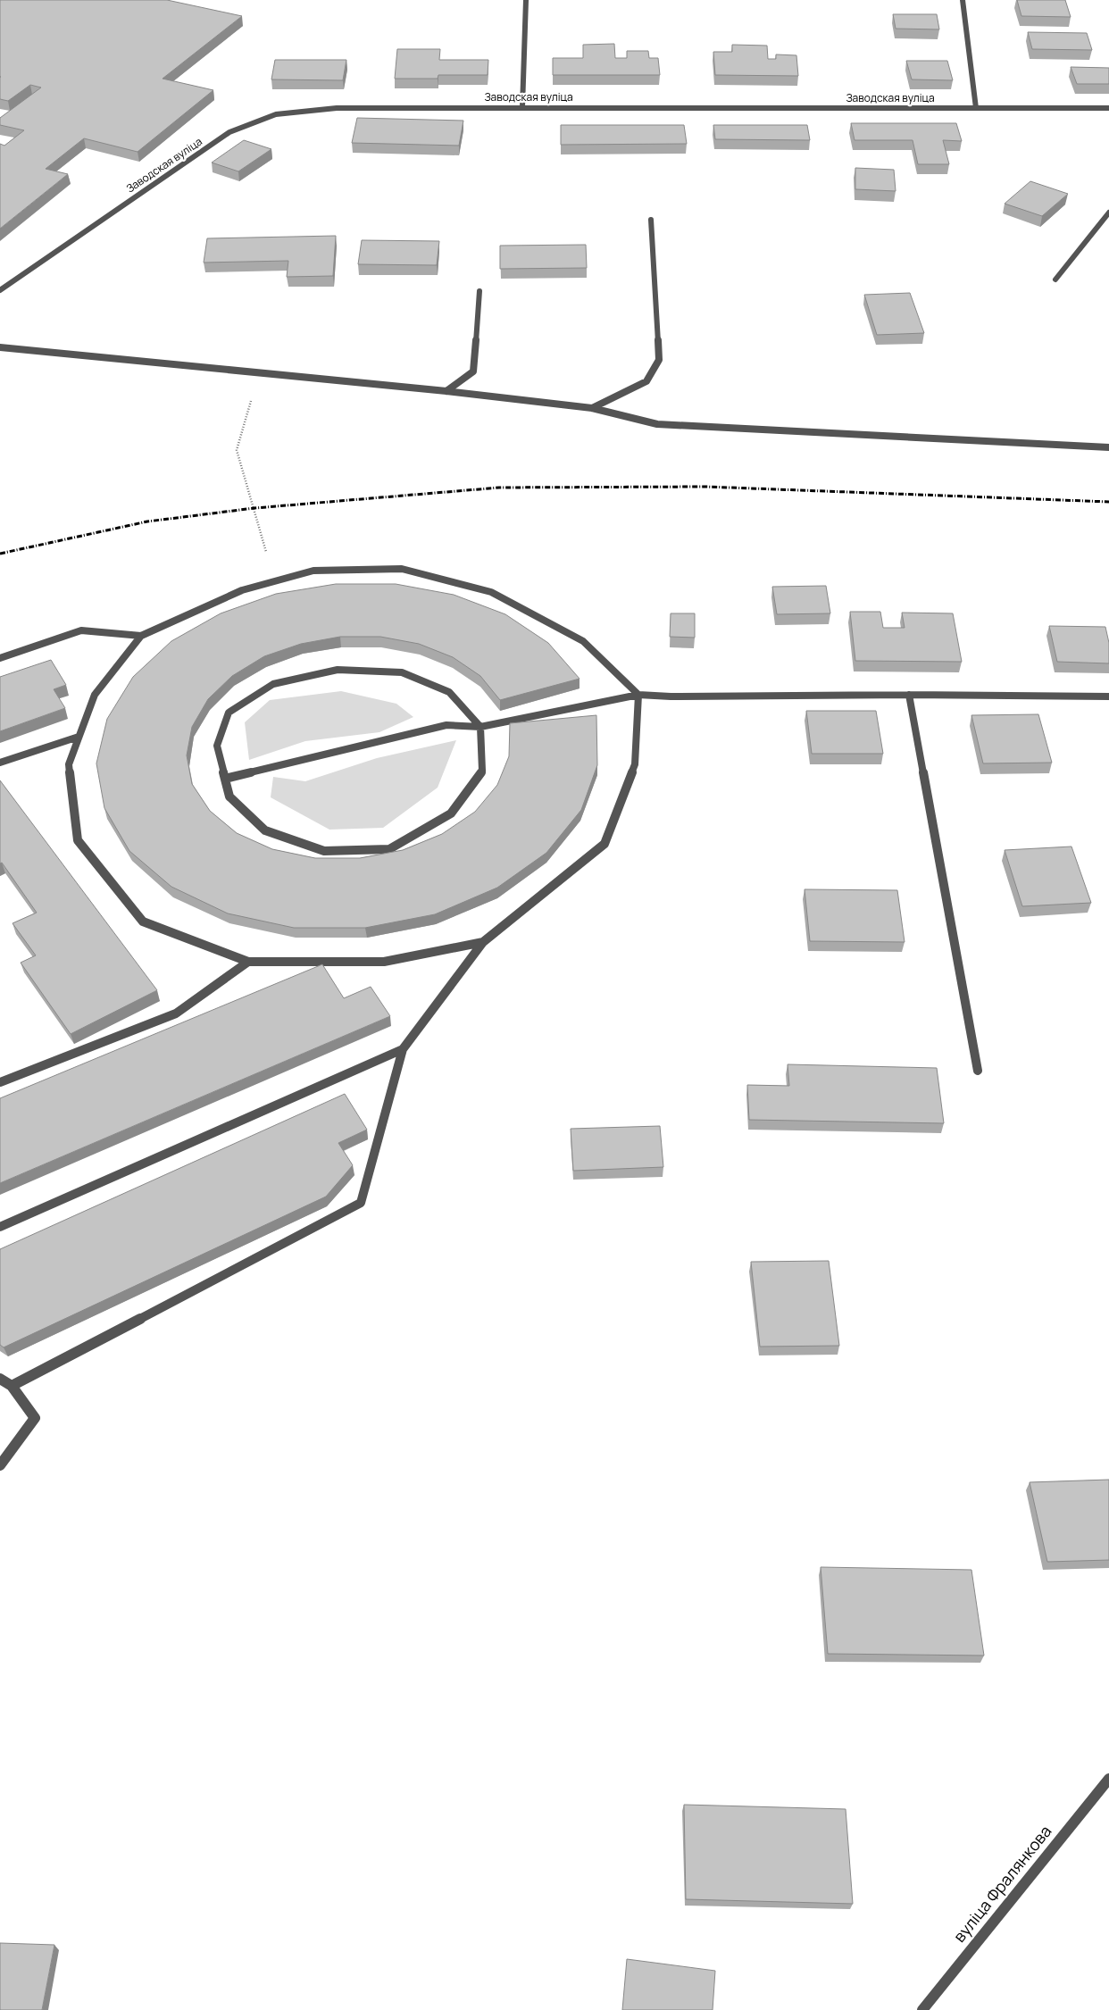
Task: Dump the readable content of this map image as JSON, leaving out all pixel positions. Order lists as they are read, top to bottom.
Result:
{
  "streets": {
    "street": ["Заводская вуліца", "вуліца Фралянкова"]
  }
}
